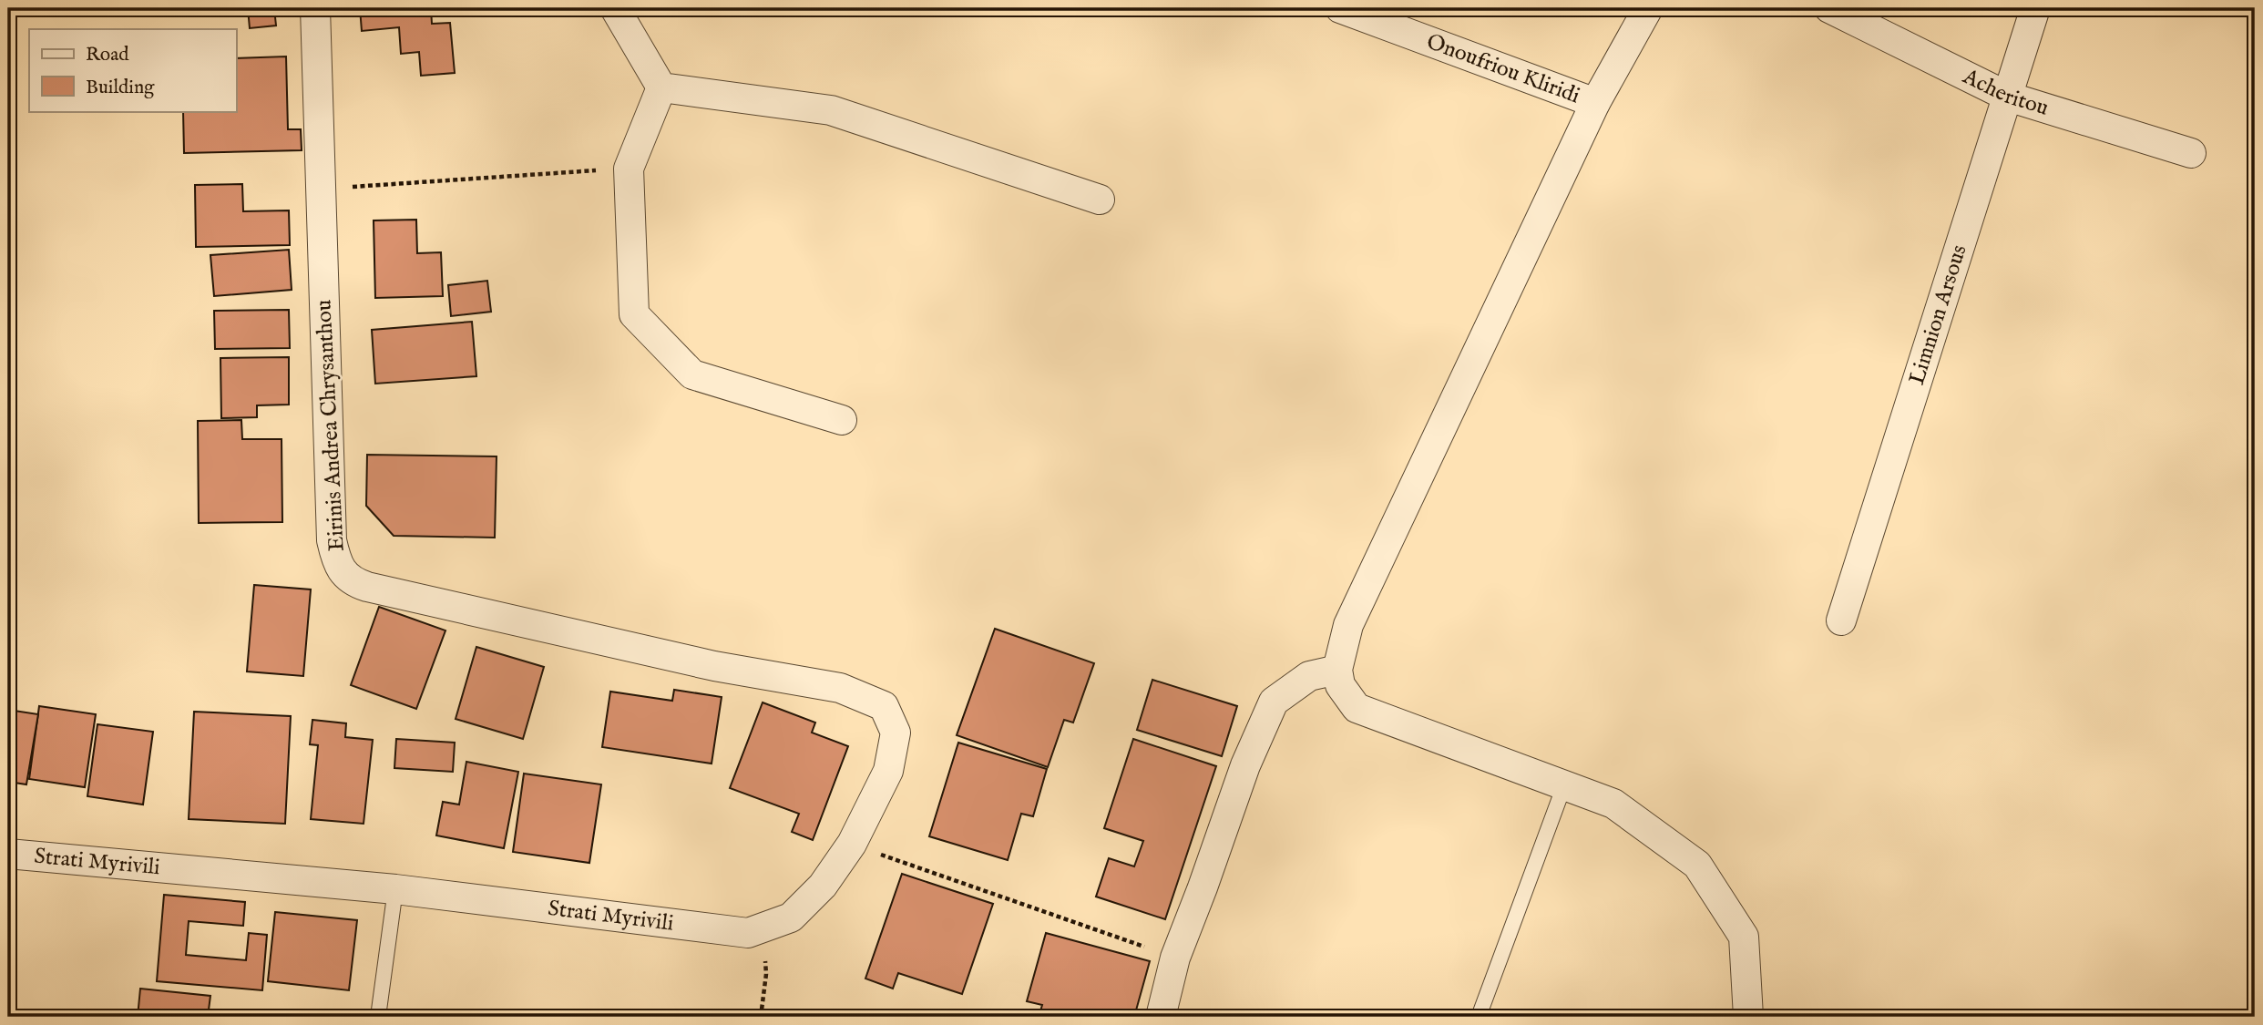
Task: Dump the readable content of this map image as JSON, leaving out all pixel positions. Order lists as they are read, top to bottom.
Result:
{
  "streets": {
    "street": [
      "Onoufriou Kliridi",
      "Acheritou",
      "Limnion Arsous",
      "Eirinis Andrea Chrysanthou",
      "Strati Myrivili"
    ]
  },
  "crossings": [
    ["Acheritou", "Limnion Arsous"],
    ["Eirinis Andrea Chrysanthou", "Strati Myrivili"]
  ],
  "legend": ["Road", "Building"]
}
